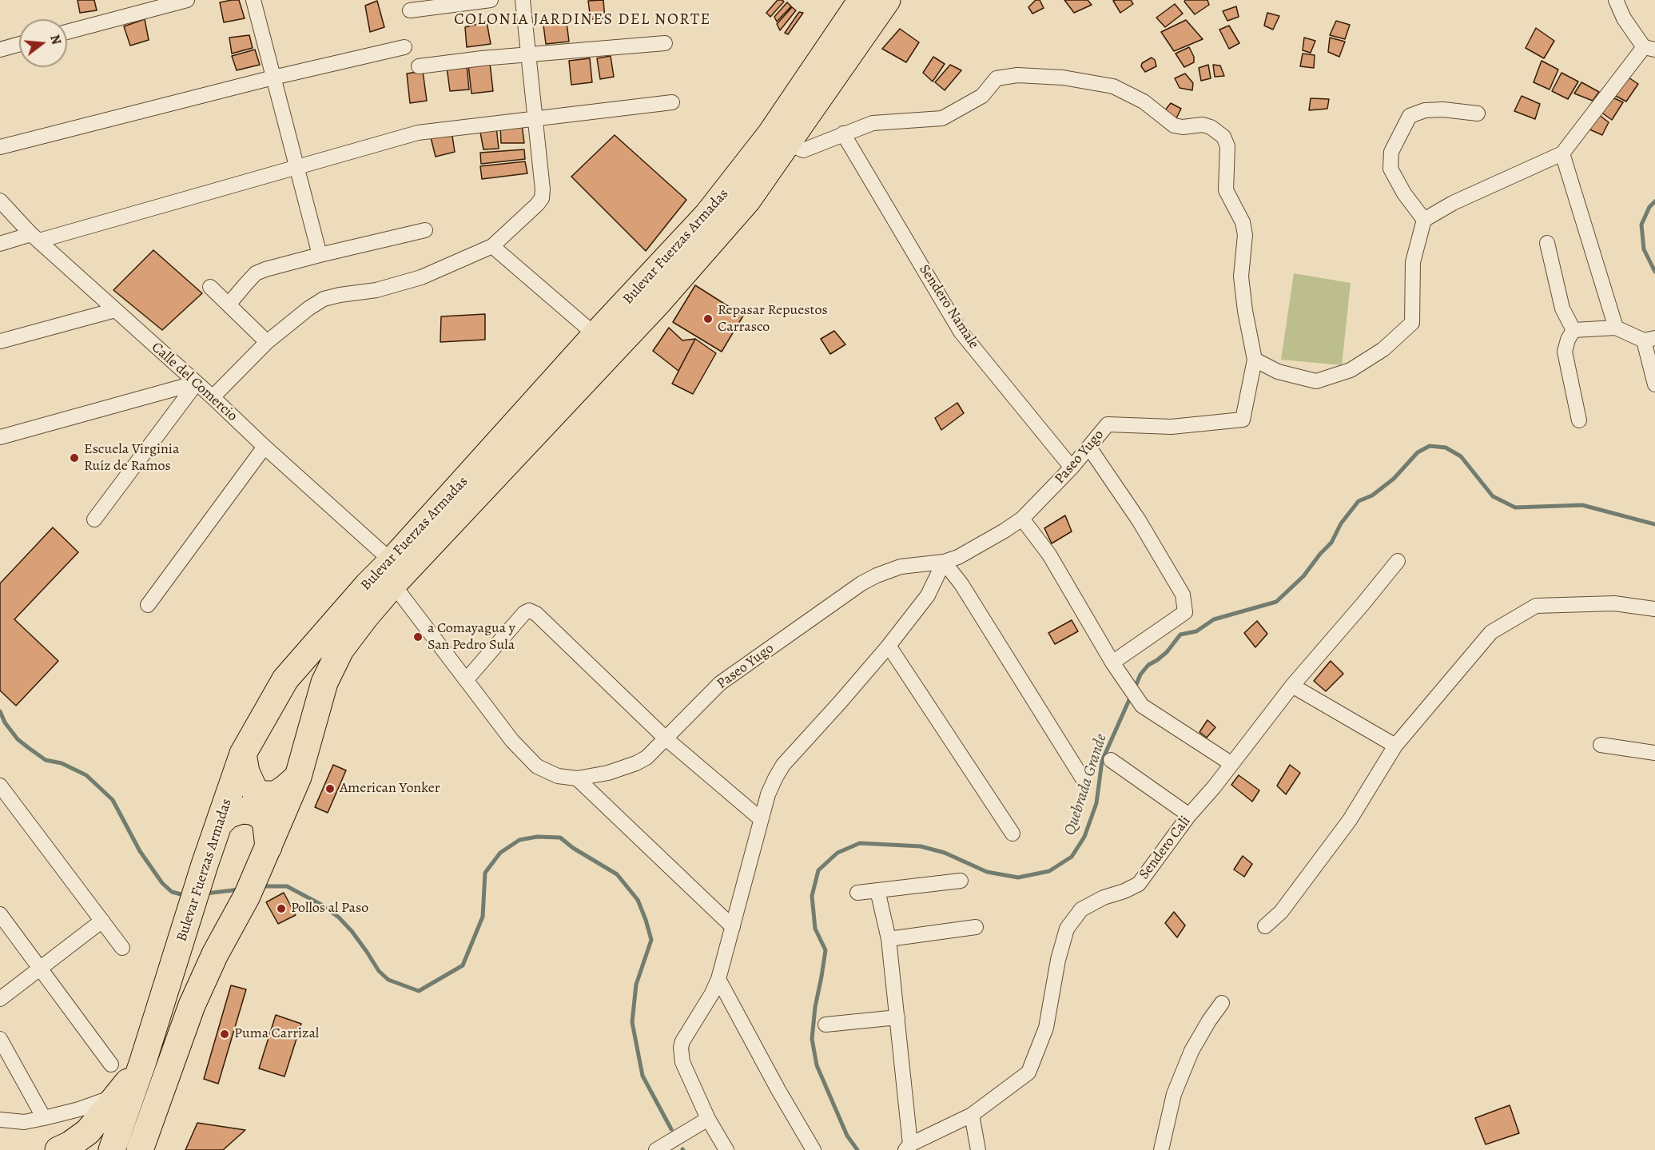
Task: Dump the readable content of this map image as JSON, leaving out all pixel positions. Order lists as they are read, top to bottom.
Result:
{
  "streets": {
    "highway": ["Bulevar Fuerzas Armadas"],
    "street": [
      "Sendero Namale",
      "Calle del Comercio",
      "Paseo Yugo",
      "Sendero Cali"
    ]
  },
  "crossings": [
    ["Bulevar Fuerzas Armadas", "Calle del Comercio"],
    ["Bulevar Fuerzas Armadas", "Paseo Yugo"],
    ["Sendero Namale", "Paseo Yugo"],
    ["Calle del Comercio", "Paseo Yugo"]
  ],
  "districts": ["COLONIA JARDINES DEL NORTE"],
  "water": ["Quebrada Grande"],
  "places": [
    "Repasar Repuestos Carrasco",
    "Escuela Virginia Ruíz de Ramos",
    "a Comayagua y San Pedro Sula",
    "American Yonker",
    "Pollos al Paso",
    "Puma Carrizal"
  ],
  "north": "right"
}
